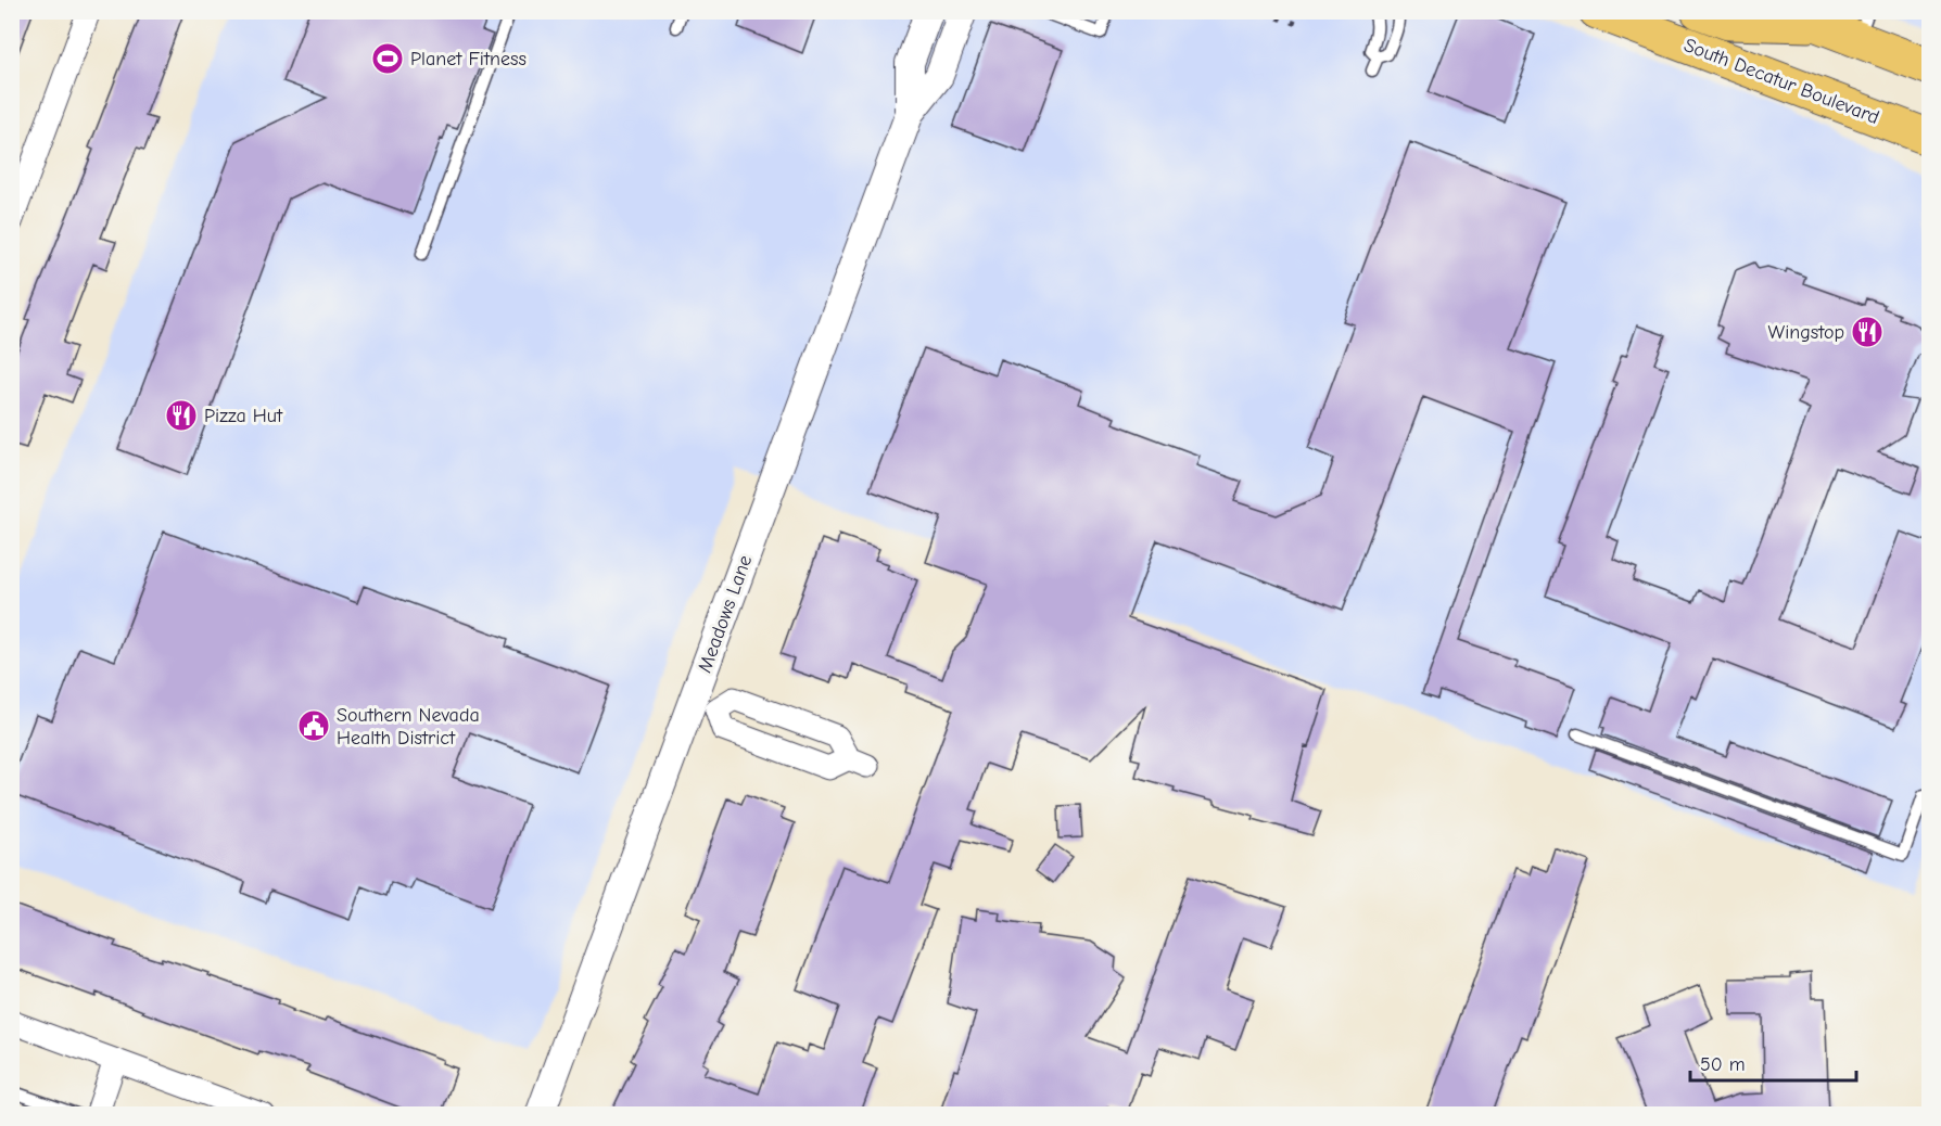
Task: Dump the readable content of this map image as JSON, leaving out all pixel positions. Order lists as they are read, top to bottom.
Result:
{
  "streets": {
    "main road": ["South Decatur Boulevard"],
    "street": ["Meadows Lane"]
  },
  "places": {
    "sports": ["Planet Fitness"],
    "restaurant": ["Wingstop", "Pizza Hut"],
    "public building": ["Southern Nevada Health District"]
  },
  "scale_bar": "50 m"
}
